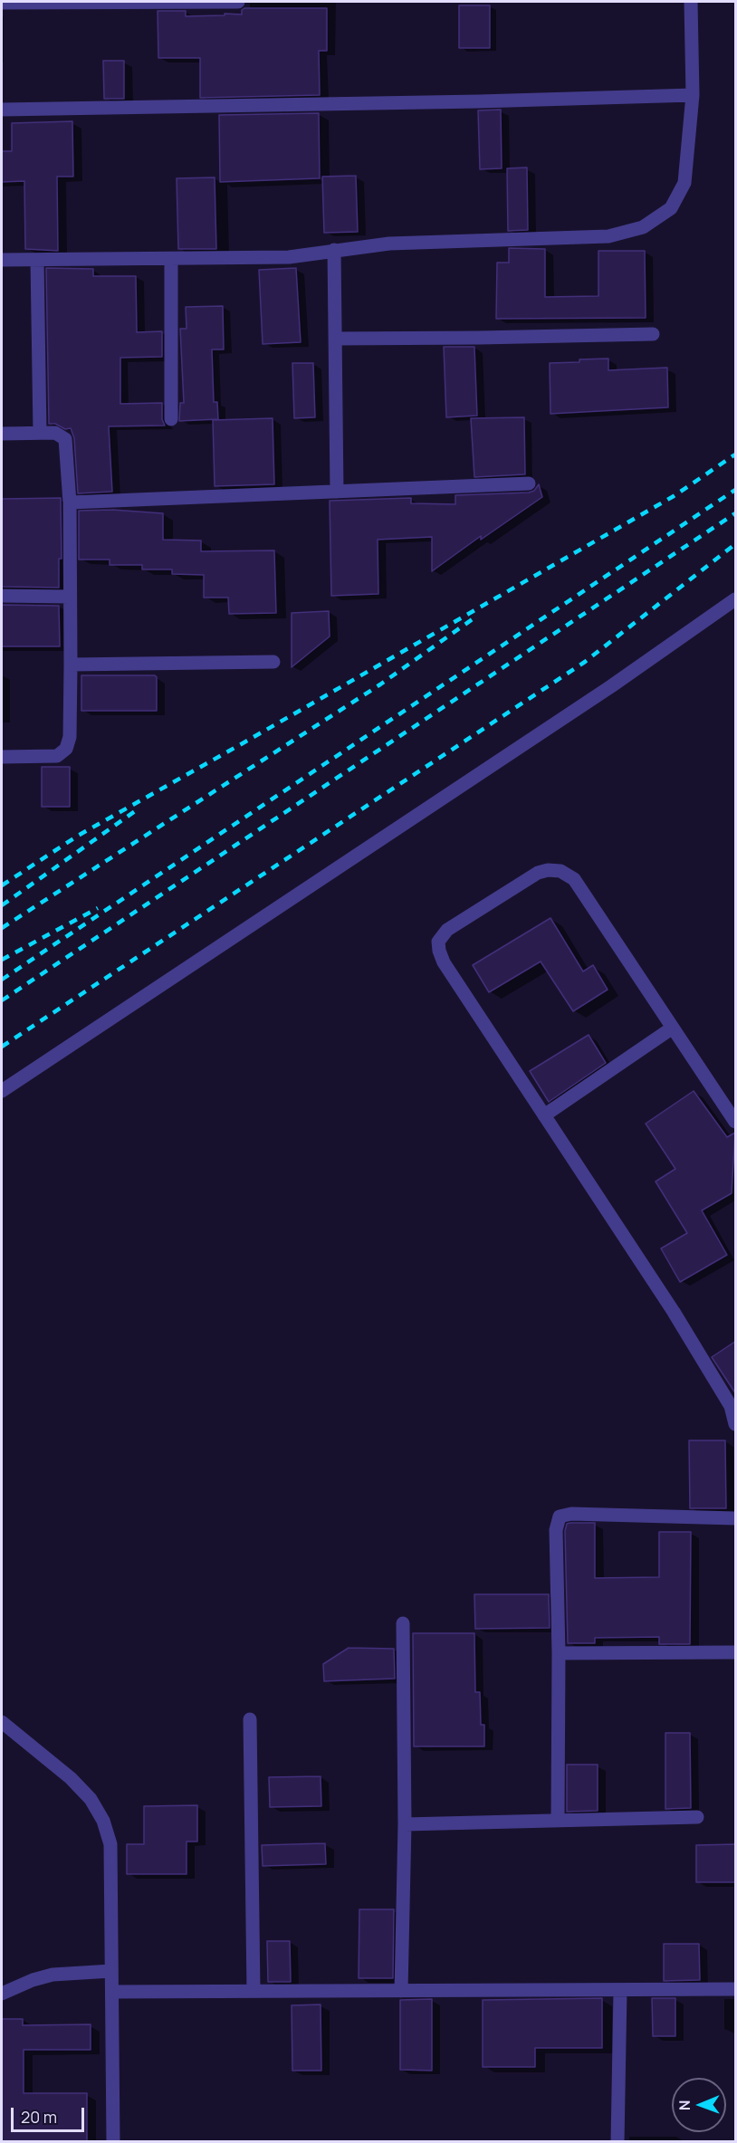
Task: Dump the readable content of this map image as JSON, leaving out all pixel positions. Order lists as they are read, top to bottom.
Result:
{
  "scale_bar": "20 m",
  "north": "left"
}
